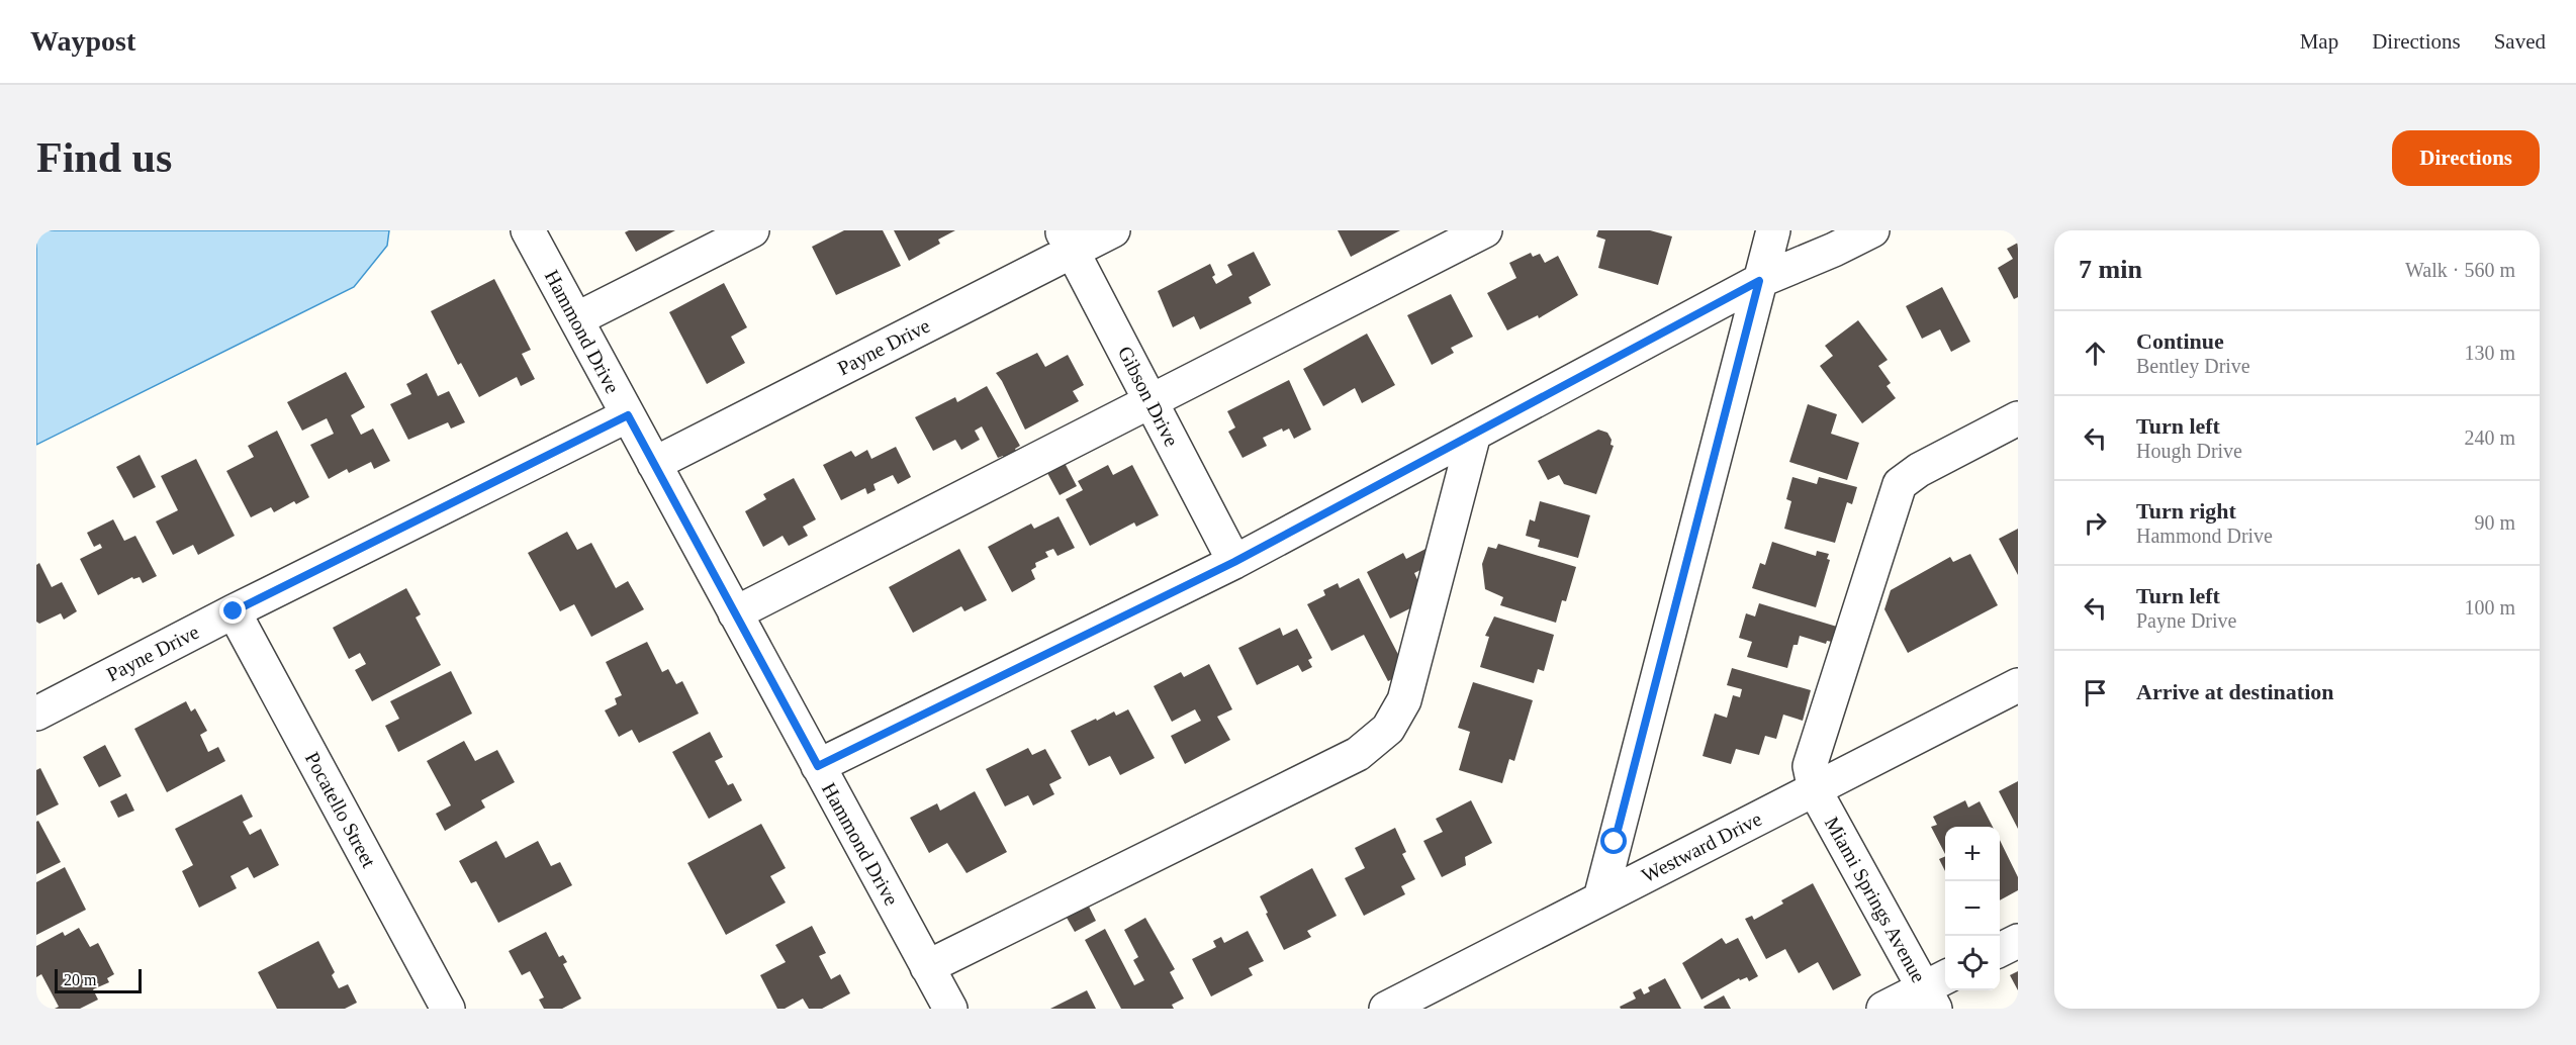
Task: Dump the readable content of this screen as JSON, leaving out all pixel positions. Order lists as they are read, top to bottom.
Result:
{
  "streets": {
    "street": [
      "Hammond Drive",
      "Payne Drive",
      "Gibson Drive",
      "Pocatello Street",
      "Westward Drive",
      "Miami Springs Avenue"
    ]
  },
  "crossings": [
    ["Hammond Drive", "Payne Drive"],
    ["Payne Drive", "Gibson Drive"],
    ["Payne Drive", "Pocatello Street"],
    ["Westward Drive", "Miami Springs Avenue"]
  ],
  "scale_bar": "20 m",
  "page": {
    "header": "Waypost",
    "nav": ["Map", "Directions", "Saved"],
    "buttons": "Directions",
    "title": "Find us",
    "heading": ["7 min", "Walk · 560 m"],
    "list": [
      ["Continue", "Bentley Drive", "130 m"],
      ["Turn left", "Hough Drive", "240 m"],
      ["Turn right", "Hammond Drive", "90 m"],
      ["Turn left", "Payne Drive", "100 m"],
      "Arrive at destination"
    ],
    "map_buttons": ["+", "−"],
    "scale": "20 m"
  }
}
